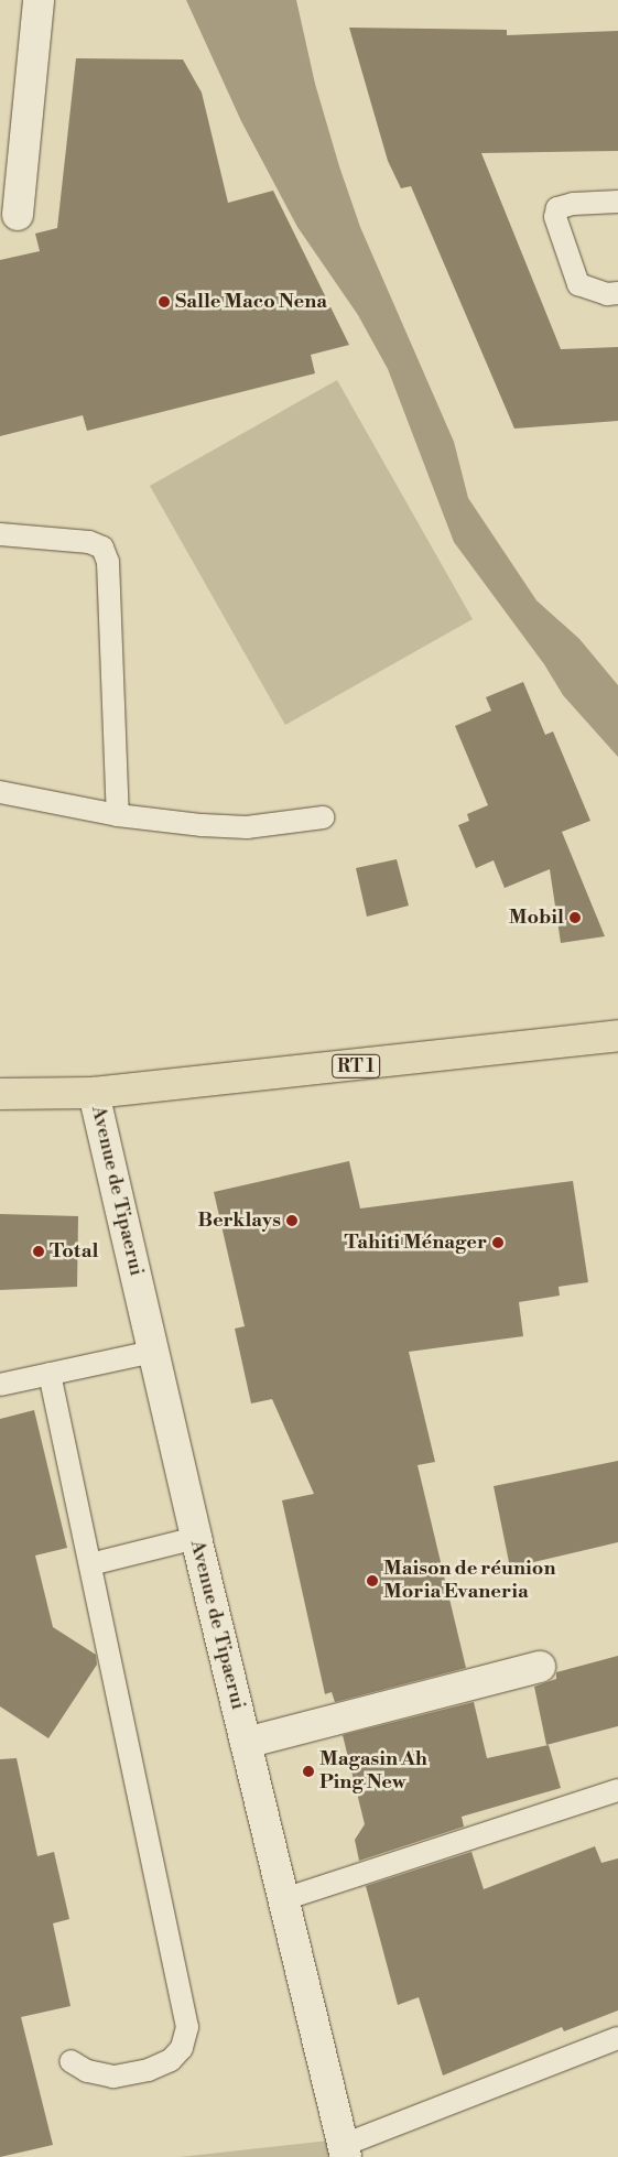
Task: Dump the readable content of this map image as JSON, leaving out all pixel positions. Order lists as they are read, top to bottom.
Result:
{
  "streets": {
    "main road": ["RT 1", "Avenue de Tipaerui"]
  },
  "crossings": [
    ["RT 1", "Avenue de Tipaerui"]
  ],
  "places": [
    "Salle Maco Nena",
    "Mobil",
    "Berklays",
    "Tahiti Ménager",
    "Total",
    "Maison de réunion Moria Evaneria",
    "Magasin Ah Ping New"
  ]
}
